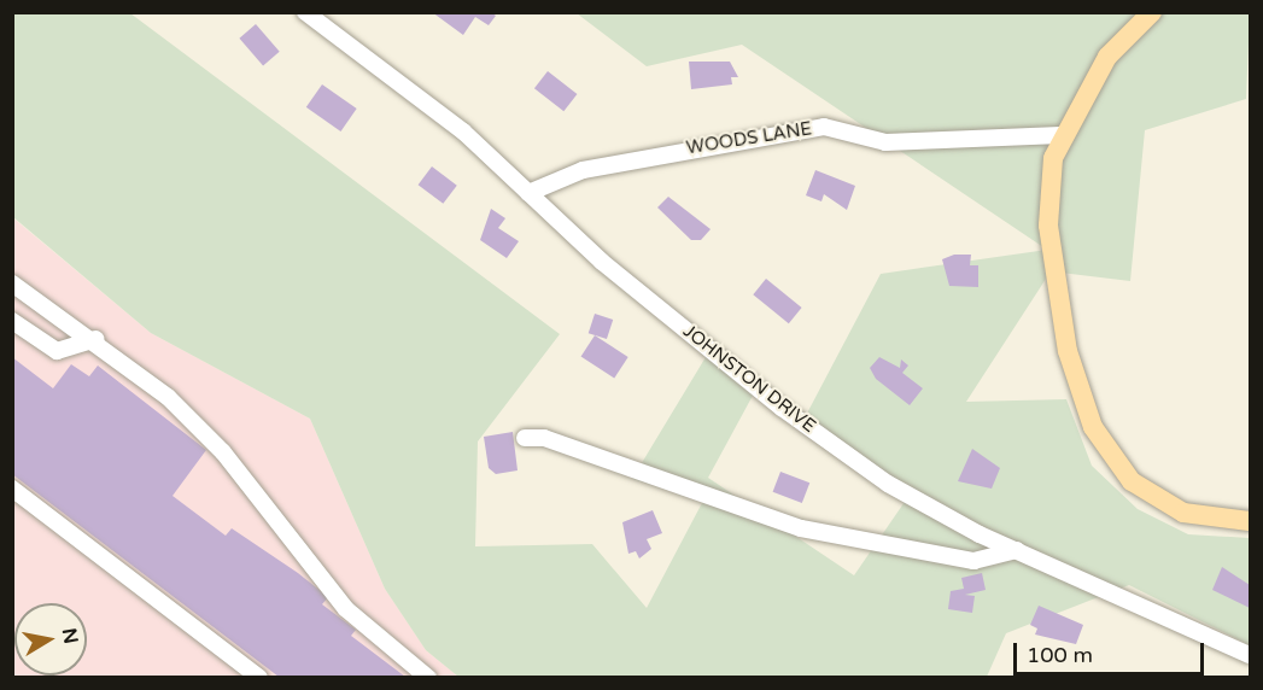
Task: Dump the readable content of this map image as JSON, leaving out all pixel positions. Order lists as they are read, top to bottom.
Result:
{
  "streets": {
    "street": ["WOODS LANE", "JOHNSTON DRIVE"]
  },
  "crossings": [
    ["WOODS LANE", "JOHNSTON DRIVE"]
  ],
  "scale_bar": "100 m",
  "north": "right"
}
